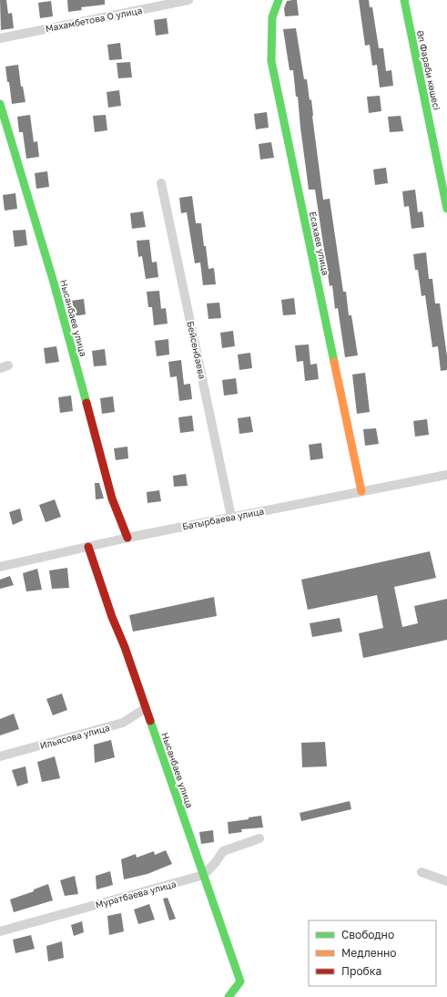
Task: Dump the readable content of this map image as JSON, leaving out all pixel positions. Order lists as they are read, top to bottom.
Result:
{
  "streets": {
    "street": [
      "Махамбетова О улица",
      "Әл Фараби көшесі",
      "Есахаев улица",
      "Нысанбаев улица",
      "Бейсенбаева",
      "Батырбаева улица",
      "Ильясова улица",
      "Муратбаева улица"
    ]
  },
  "crossings": [
    ["Есахаев улица", "Батырбаева улица"],
    ["Нысанбаев улица", "Батырбаева улица"],
    ["Нысанбаев улица", "Ильясова улица"],
    ["Нысанбаев улица", "Муратбаева улица"],
    ["Бейсенбаева", "Батырбаева улица"]
  ],
  "legend": ["Свободно", "Медленно", "Пробка"]
}
